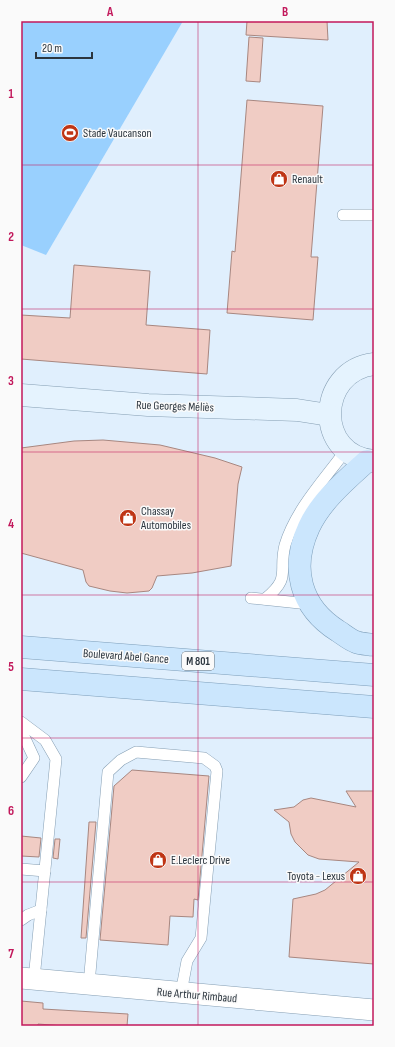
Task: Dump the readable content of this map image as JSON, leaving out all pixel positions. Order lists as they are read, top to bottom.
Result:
{
  "streets": {
    "main road": ["Boulevard Abel Gance", "M 801"],
    "street": ["Rue Georges Méliès", "Rue Arthur Rimbaud"]
  },
  "places": {
    "sports": ["Stade Vaucanson"],
    "shop": [
      "Renault",
      "Chassay Automobiles",
      "E.Leclerc Drive",
      "Toyota - Lexus"
    ]
  },
  "scale_bar": "20 m",
  "grid": {
    "columns": ["A", "B"],
    "rows": [
      "1",
      "2",
      "3",
      "4",
      "5",
      "6",
      "7"
    ]
  }
}
